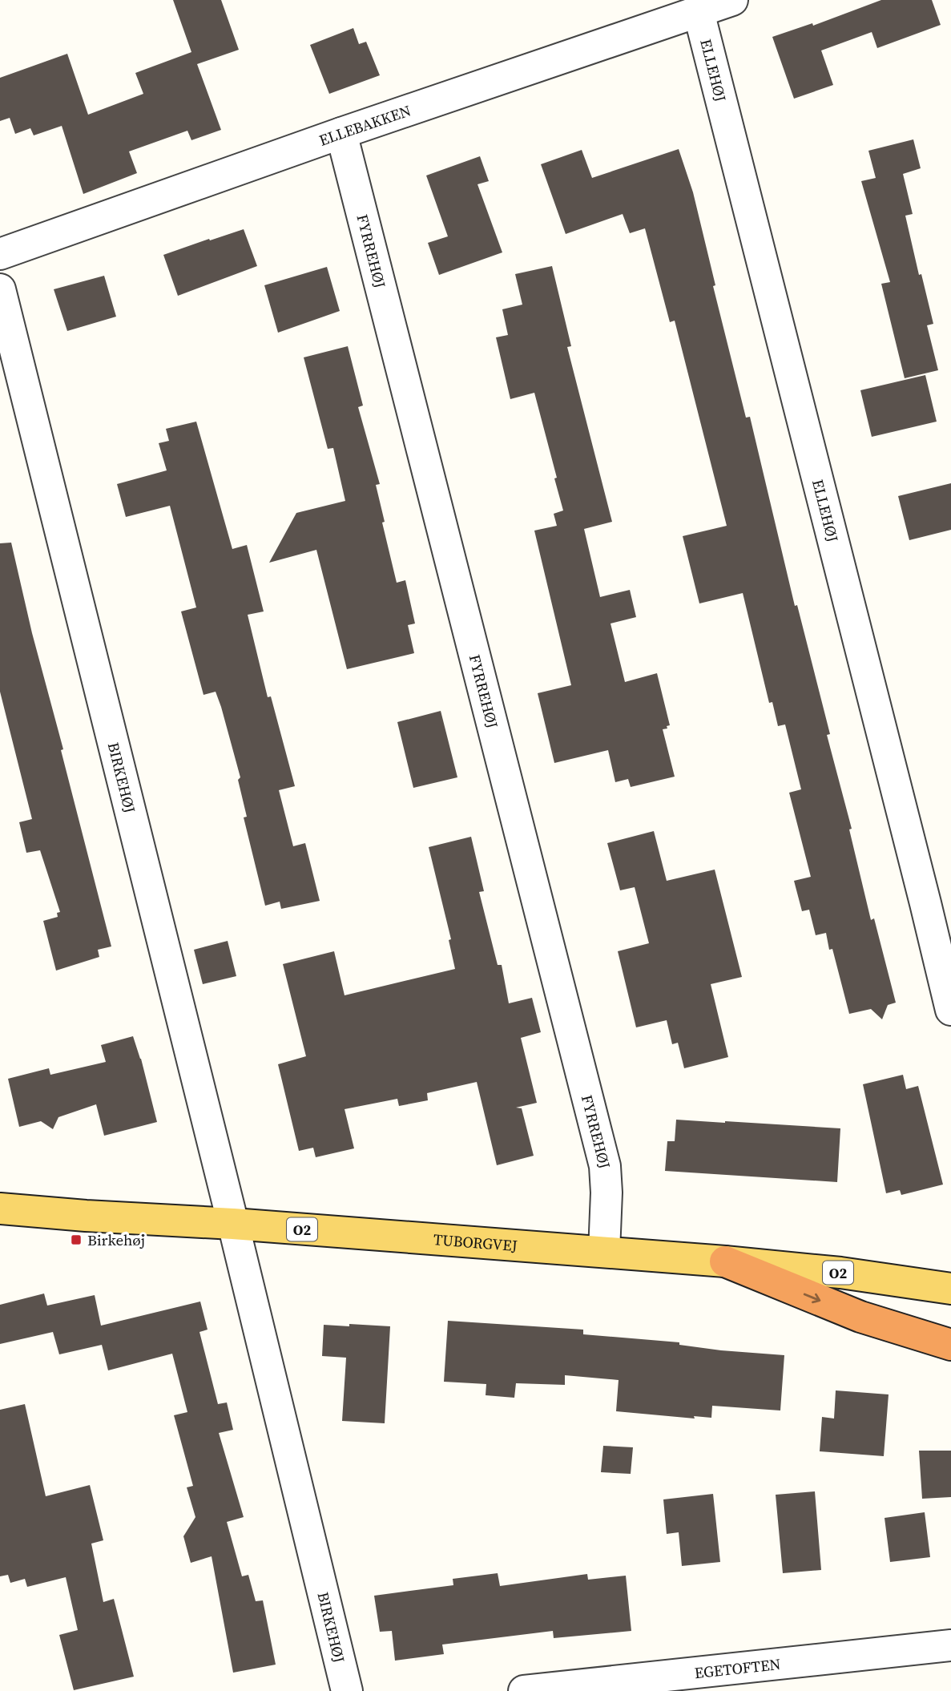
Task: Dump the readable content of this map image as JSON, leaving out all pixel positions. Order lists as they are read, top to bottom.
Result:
{
  "streets": {
    "main road": ["O2", "TUBORGVEJ"],
    "street": [
      "ELLEHØJ",
      "ELLEBAKKEN",
      "FYRREHØJ",
      "BIRKEHØJ",
      "EGETOFTEN"
    ]
  },
  "crossings": [
    ["ELLEHØJ", "ELLEBAKKEN"],
    ["ELLEBAKKEN", "FYRREHØJ"],
    ["FYRREHØJ", "TUBORGVEJ"],
    ["BIRKEHØJ", "TUBORGVEJ"]
  ],
  "places": {
    "transit": ["Birkehøj"]
  }
}
